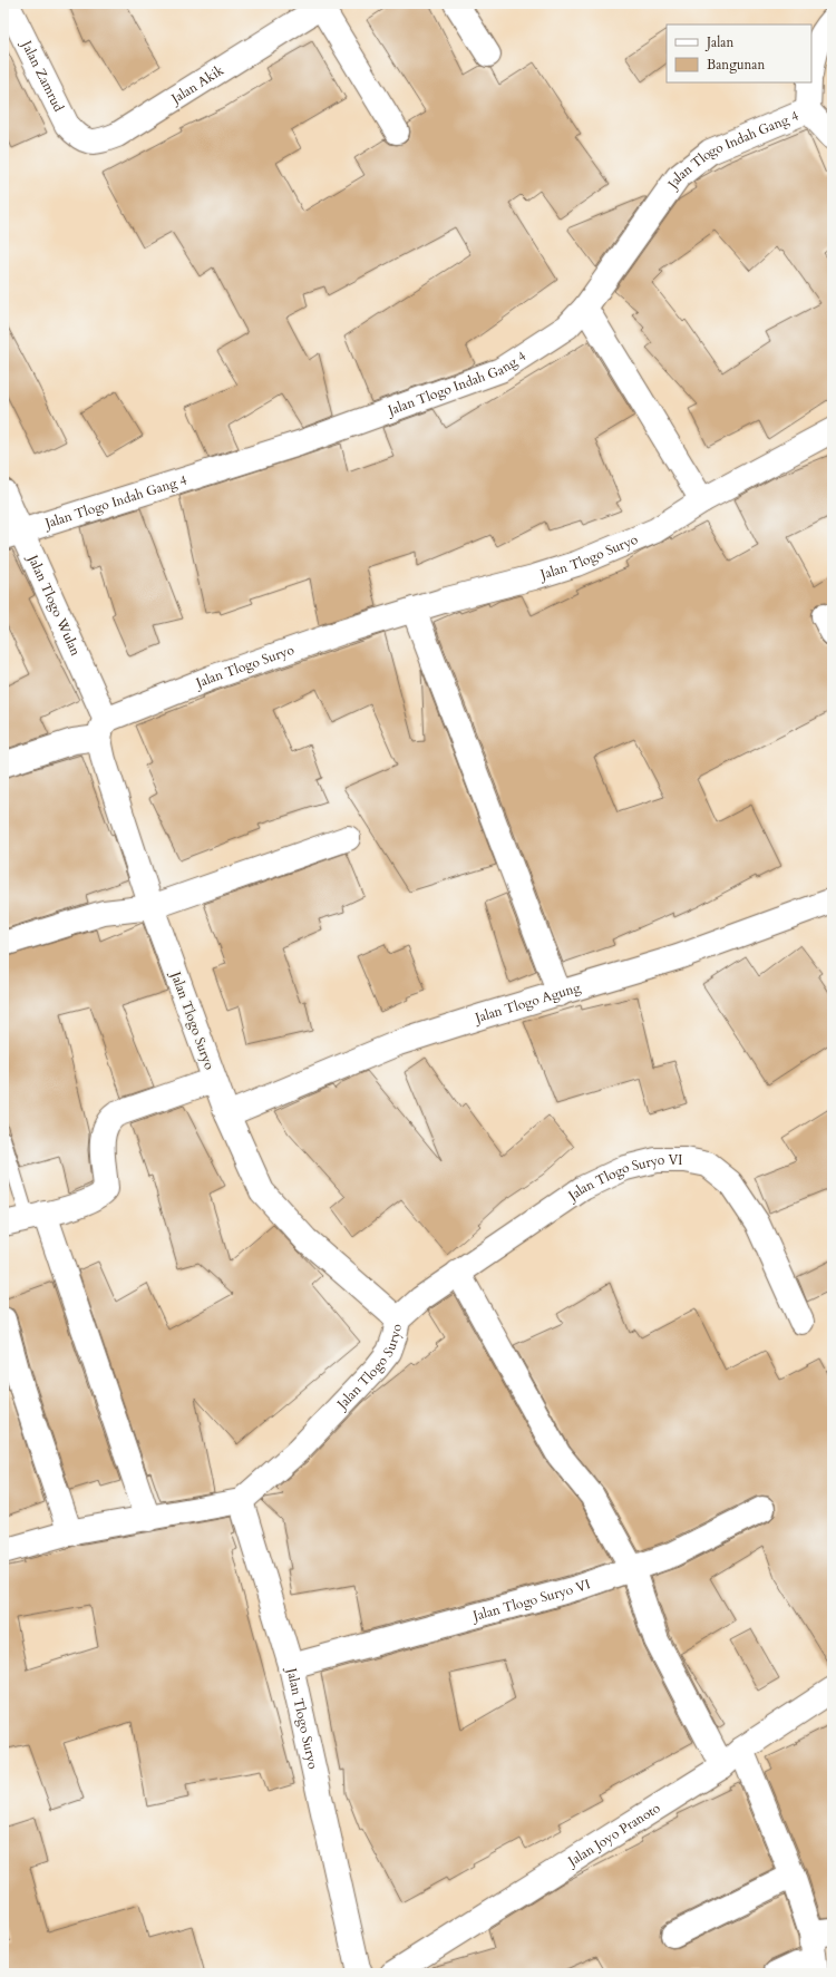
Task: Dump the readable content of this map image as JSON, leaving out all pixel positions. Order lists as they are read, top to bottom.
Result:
{
  "streets": {
    "street": [
      "Jalan Zamrud",
      "Jalan Akik",
      "Jalan Tlogo Indah Gang 4",
      "Jalan Tlogo Suryo",
      "Jalan Tlogo Wulan",
      "Jalan Tlogo Agung",
      "Jalan Tlogo Suryo VI",
      "Jalan Joyo Pranoto"
    ]
  },
  "crossings": [
    ["Jalan Zamrud", "Jalan Akik"],
    ["Jalan Tlogo Indah Gang 4", "Jalan Tlogo Wulan"],
    ["Jalan Tlogo Suryo", "Jalan Tlogo Wulan"],
    ["Jalan Tlogo Suryo", "Jalan Tlogo Agung"],
    ["Jalan Tlogo Suryo", "Jalan Tlogo Suryo VI"]
  ],
  "legend": ["Jalan", "Bangunan"]
}
